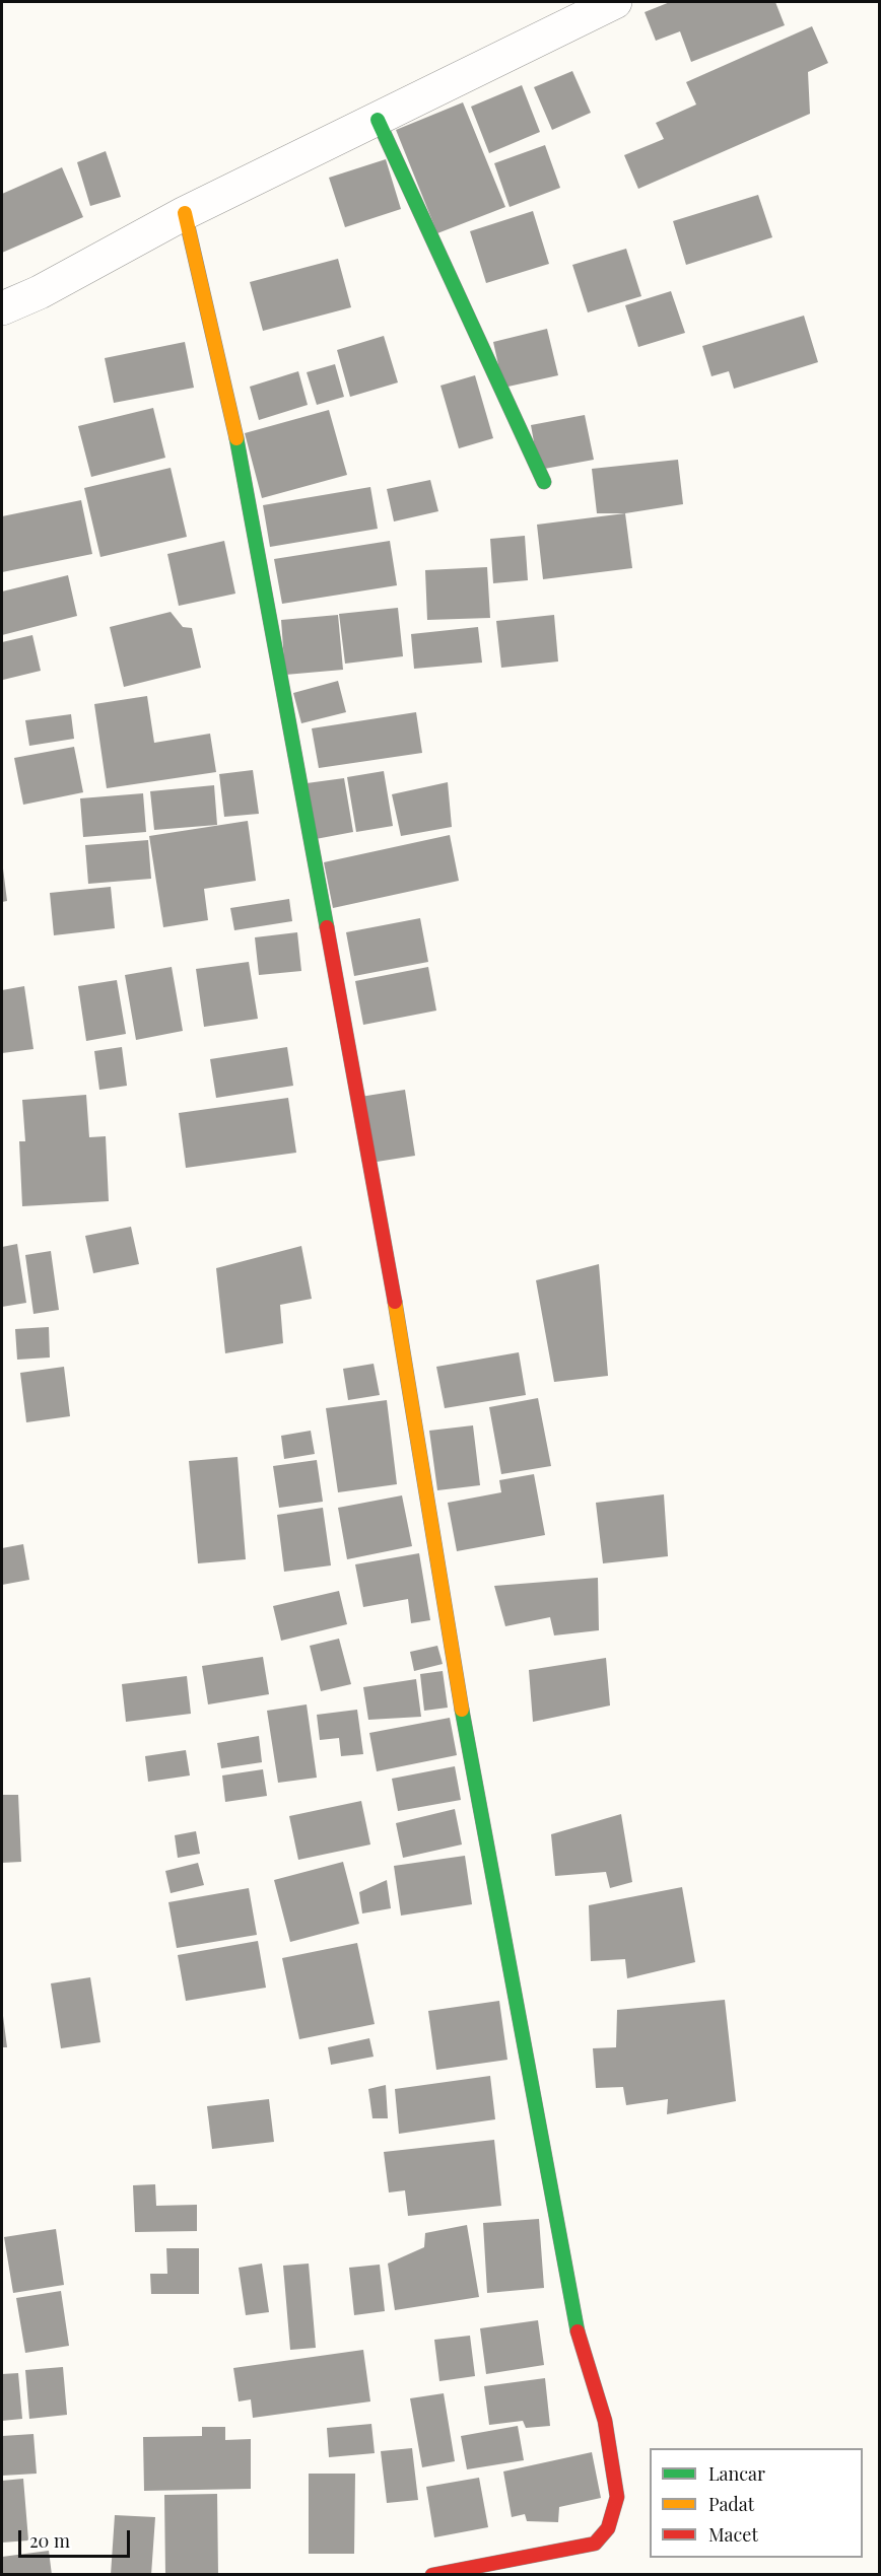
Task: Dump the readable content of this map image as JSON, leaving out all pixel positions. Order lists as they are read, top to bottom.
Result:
{
  "legend": ["Lancar", "Padat", "Macet"],
  "scale_bar": "20 m"
}
